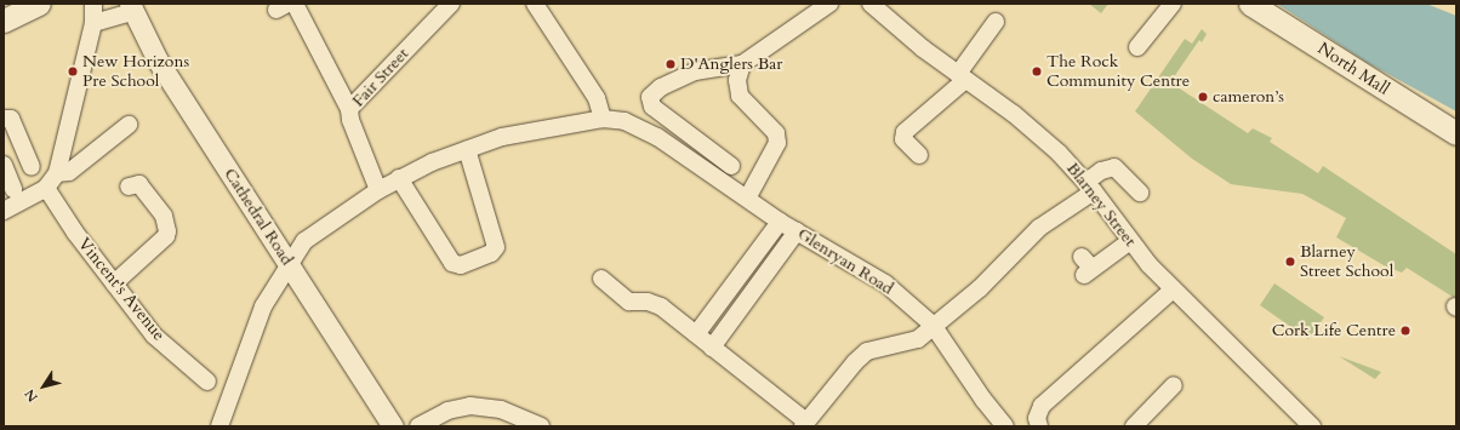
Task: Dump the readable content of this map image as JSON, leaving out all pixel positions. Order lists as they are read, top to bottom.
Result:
{
  "streets": {
    "main road": ["North Mall"],
    "street": [
      "Fair Street",
      "Blarney Street",
      "Cathedral Road",
      "Glenryan Road",
      "Vincent's Avenue"
    ]
  },
  "crossings": [
    ["Fair Street", "Glenryan Road"],
    ["Cathedral Road", "Glenryan Road"]
  ],
  "places": [
    "D'Anglers Bar",
    "New Horizons Pre School",
    "The Rock Community Centre",
    "cameron’s",
    "Blarney Street School",
    "Cork Life Centre"
  ],
  "north": "bottom left"
}
